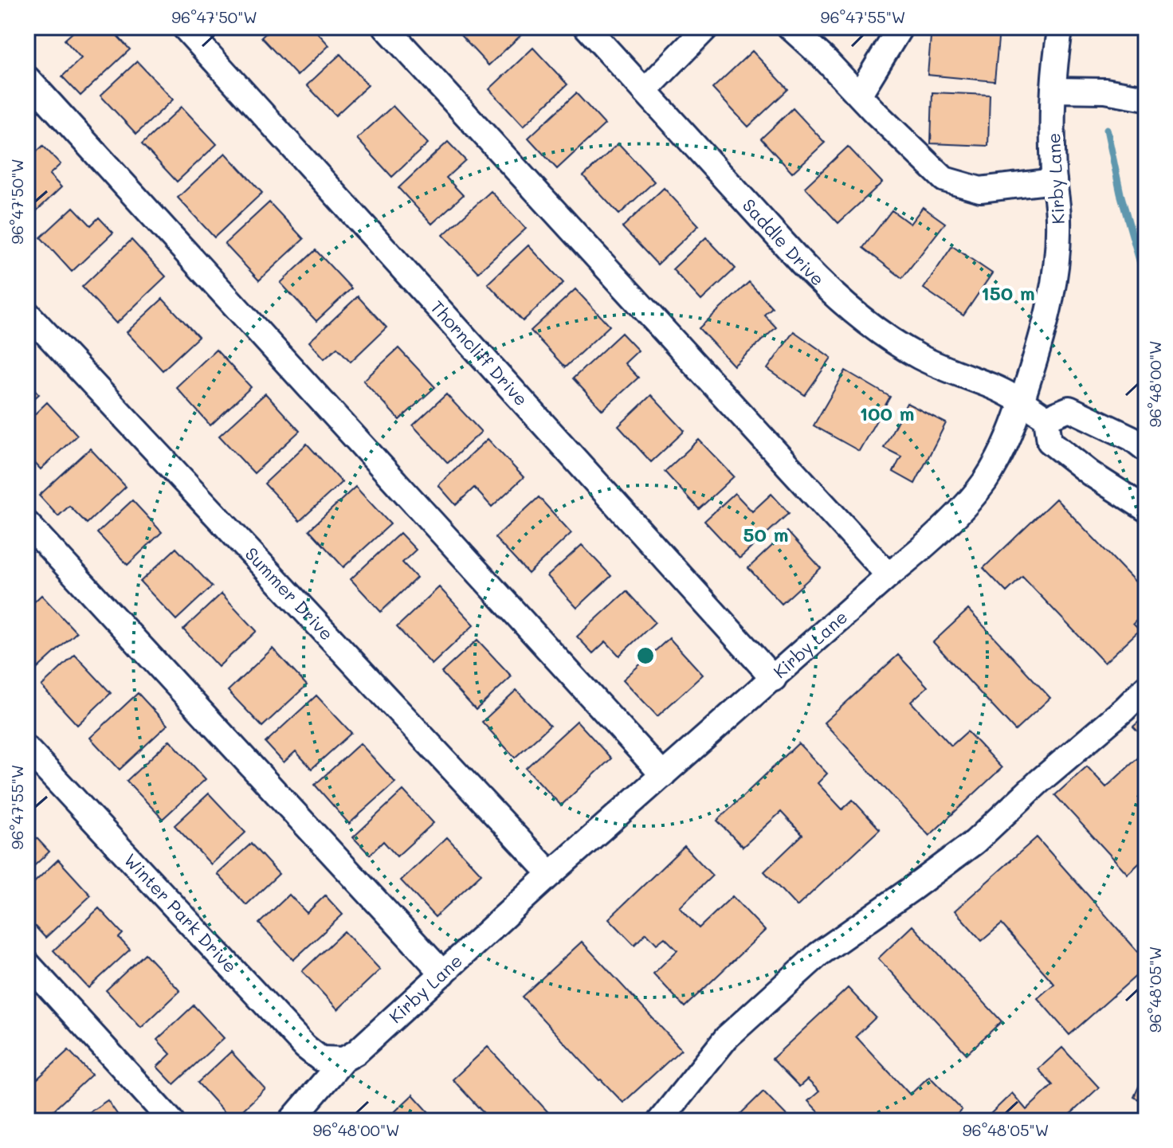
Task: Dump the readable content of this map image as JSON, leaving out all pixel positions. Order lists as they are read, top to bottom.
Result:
{
  "streets": {
    "street": [
      "Kirby Lane",
      "Saddle Drive",
      "Thorncliff Drive",
      "Summer Drive",
      "Winter Park Drive"
    ]
  },
  "crossings": [
    ["Kirby Lane", "Saddle Drive"],
    ["Kirby Lane", "Thorncliff Drive"],
    ["Kirby Lane", "Summer Drive"],
    ["Kirby Lane", "Winter Park Drive"]
  ],
  "coordinates": [
    "96°47'50\"W",
    "96°47'55\"W",
    "96°48'00\"W",
    "96°48'05\"W"
  ],
  "rings": ["150 m", "100 m", "50 m"]
}
